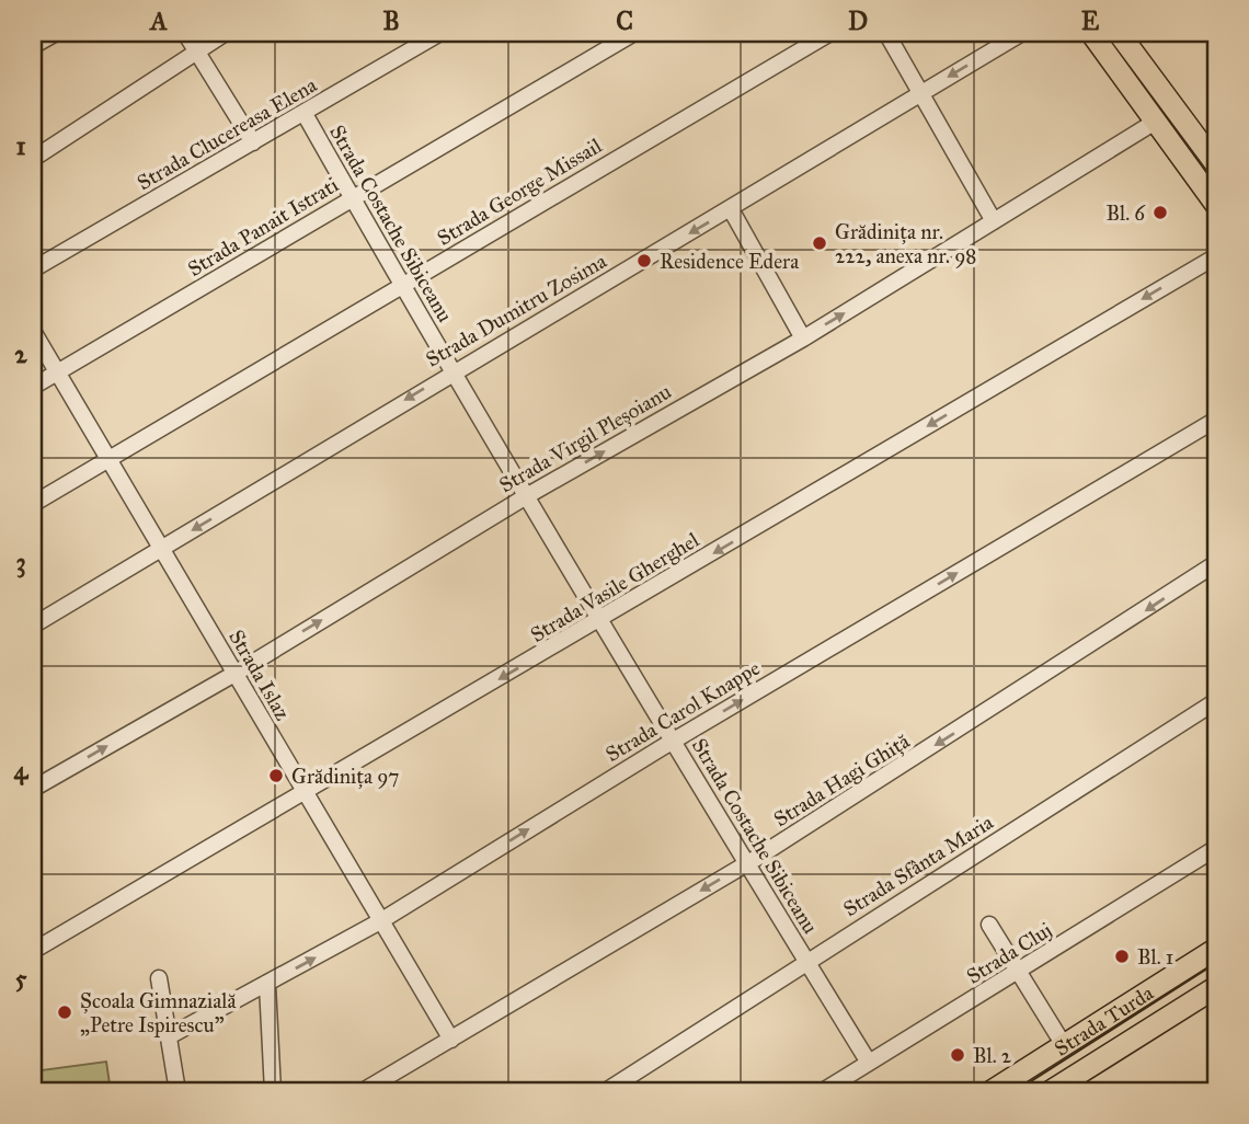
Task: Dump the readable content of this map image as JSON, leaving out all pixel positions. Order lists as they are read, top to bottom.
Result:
{
  "streets": {
    "main road": ["Strada Turda"],
    "street": [
      "Strada Clucereasa Elena",
      "Strada George Missail",
      "Strada Costache Sibiceanu",
      "Strada Panait Istrati",
      "Strada Dumitru Zosima",
      "Strada Virgil Pleșoianu",
      "Strada Vasile Gherghel",
      "Strada Islaz",
      "Strada Carol Knappe",
      "Strada Hagi Ghiță",
      "Strada Sfânta Maria",
      "Strada Cluj"
    ]
  },
  "crossings": [
    ["Strada Clucereasa Elena", "Strada Costache Sibiceanu"],
    ["Strada George Missail", "Strada Costache Sibiceanu"],
    ["Strada George Missail", "Strada Islaz"],
    ["Strada Costache Sibiceanu", "Strada Panait Istrati"],
    ["Strada Costache Sibiceanu", "Strada Dumitru Zosima"],
    ["Strada Costache Sibiceanu", "Strada Virgil Pleșoianu"],
    ["Strada Costache Sibiceanu", "Strada Vasile Gherghel"],
    ["Strada Costache Sibiceanu", "Strada Carol Knappe"],
    ["Strada Costache Sibiceanu", "Strada Hagi Ghiță"],
    ["Strada Costache Sibiceanu", "Strada Sfânta Maria"],
    ["Strada Costache Sibiceanu", "Strada Cluj"],
    ["Strada Panait Istrati", "Strada Islaz"],
    ["Strada Dumitru Zosima", "Strada Islaz"],
    ["Strada Virgil Pleșoianu", "Strada Islaz"],
    ["Strada Vasile Gherghel", "Strada Islaz"],
    ["Strada Islaz", "Strada Carol Knappe"],
    ["Strada Islaz", "Strada Hagi Ghiță"]
  ],
  "one_way": [
    "Strada Dumitru Zosima",
    "Strada Virgil Pleșoianu",
    "Strada Vasile Gherghel",
    "Strada Carol Knappe",
    "Strada Hagi Ghiță"
  ],
  "places": [
    "Bl. 6",
    "Grădinița nr. 222, anexa nr. 98",
    "Residence Edera",
    "Grădinița 97",
    "Bl. 1",
    "Școala Gimnazială „Petre Ispirescu”",
    "Bl. 2"
  ],
  "grid": {
    "columns": [
      "A",
      "B",
      "C",
      "D",
      "E"
    ],
    "rows": [
      "1",
      "2",
      "3",
      "4",
      "5"
    ]
  }
}
